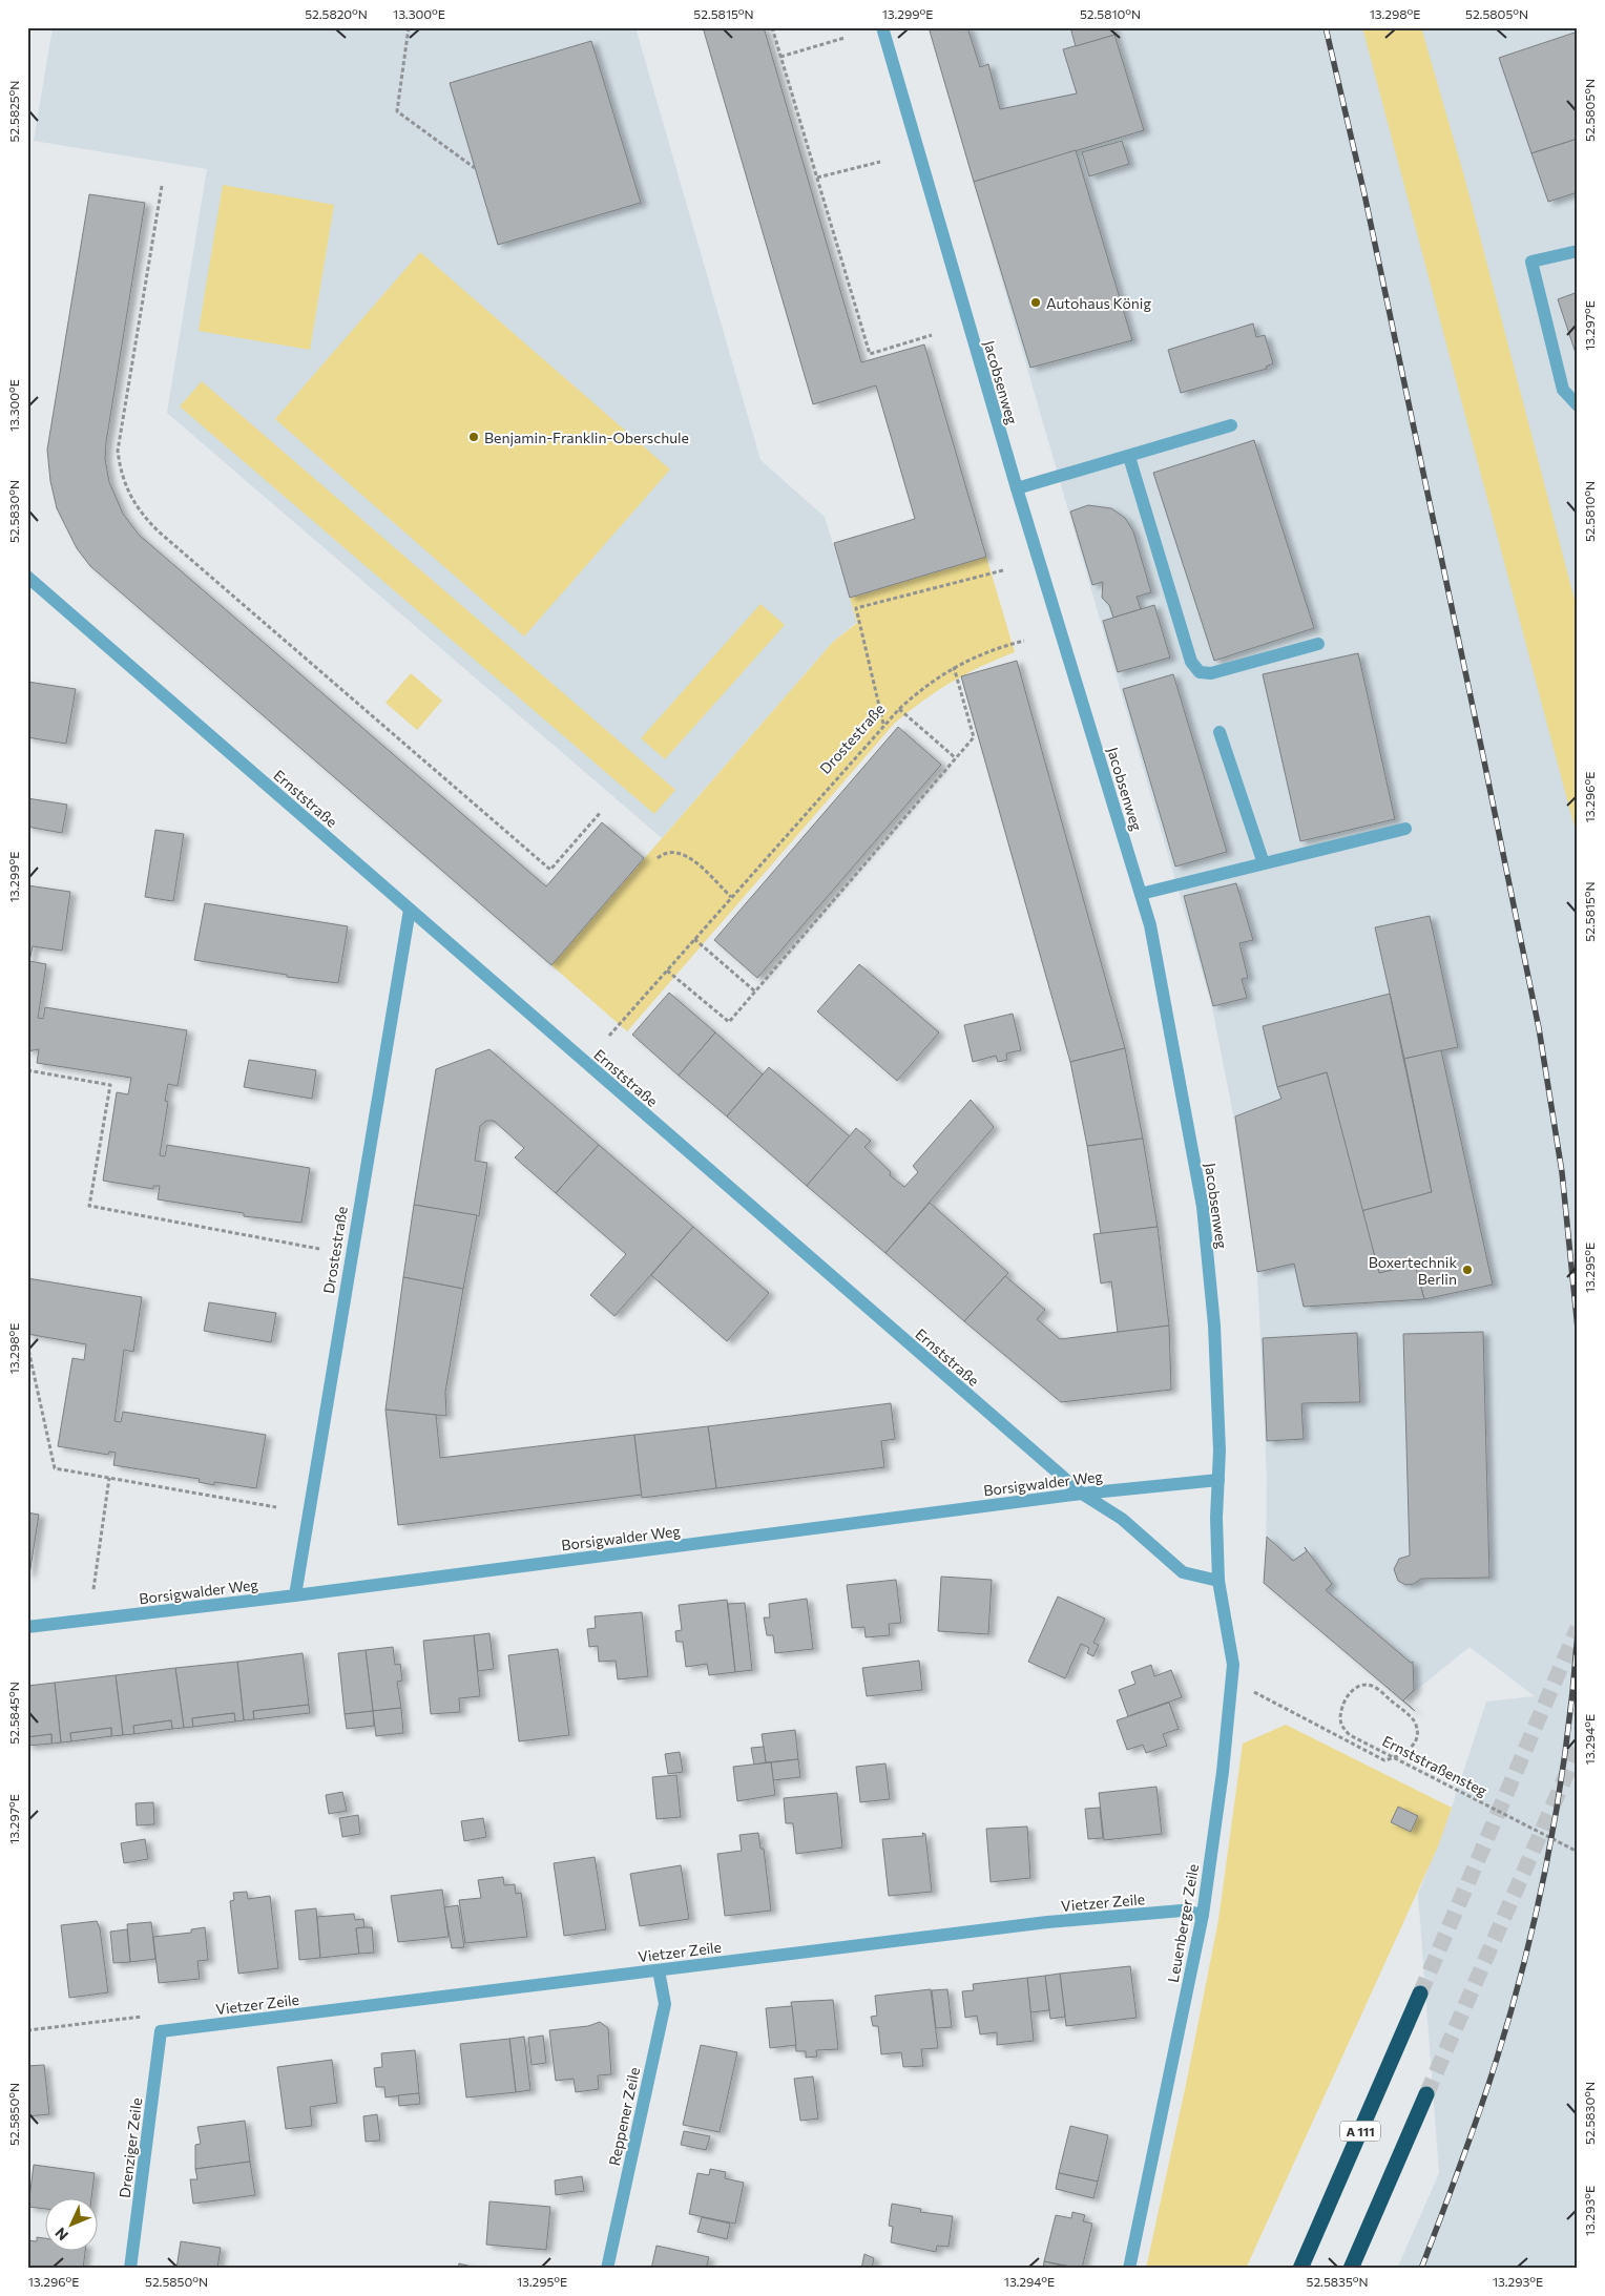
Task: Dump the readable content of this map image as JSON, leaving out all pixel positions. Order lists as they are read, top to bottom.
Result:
{
  "streets": {
    "highway": ["A 111"],
    "street": [
      "Jacobsenweg",
      "Drostestraße",
      "Ernststraße",
      "Borsigwalder Weg",
      "Vietzer Zeile",
      "Leuenberger Zeile",
      "Reppener Zeile",
      "Drenziger Zeile"
    ],
    "path": ["Ernststraßensteg"]
  },
  "crossings": [
    ["Jacobsenweg", "Ernststraße"],
    ["Jacobsenweg", "Borsigwalder Weg"],
    ["Jacobsenweg", "Leuenberger Zeile"],
    ["Drostestraße", "Ernststraße"],
    ["Drostestraße", "Borsigwalder Weg"],
    ["Ernststraße", "Borsigwalder Weg"],
    ["Ernststraße", "Leuenberger Zeile"],
    ["Vietzer Zeile", "Leuenberger Zeile"],
    ["Vietzer Zeile", "Reppener Zeile"],
    ["Vietzer Zeile", "Drenziger Zeile"]
  ],
  "places": ["Autohaus König", "Benjamin-Franklin-Oberschule", "Boxertechnik Berlin"],
  "north": "bottom left",
  "coordinates": [
    "52.5820°N",
    "13.300°E",
    "52.5815°N",
    "13.299°E",
    "52.5810°N",
    "13.298°E",
    "52.5805°N",
    "52.5825°N",
    "13.297°E",
    "52.5830°N",
    "13.296°E",
    "13.295°E",
    "52.5845°N",
    "13.294°E",
    "52.5850°N",
    "13.293°E",
    "52.5835°N"
  ]
}
